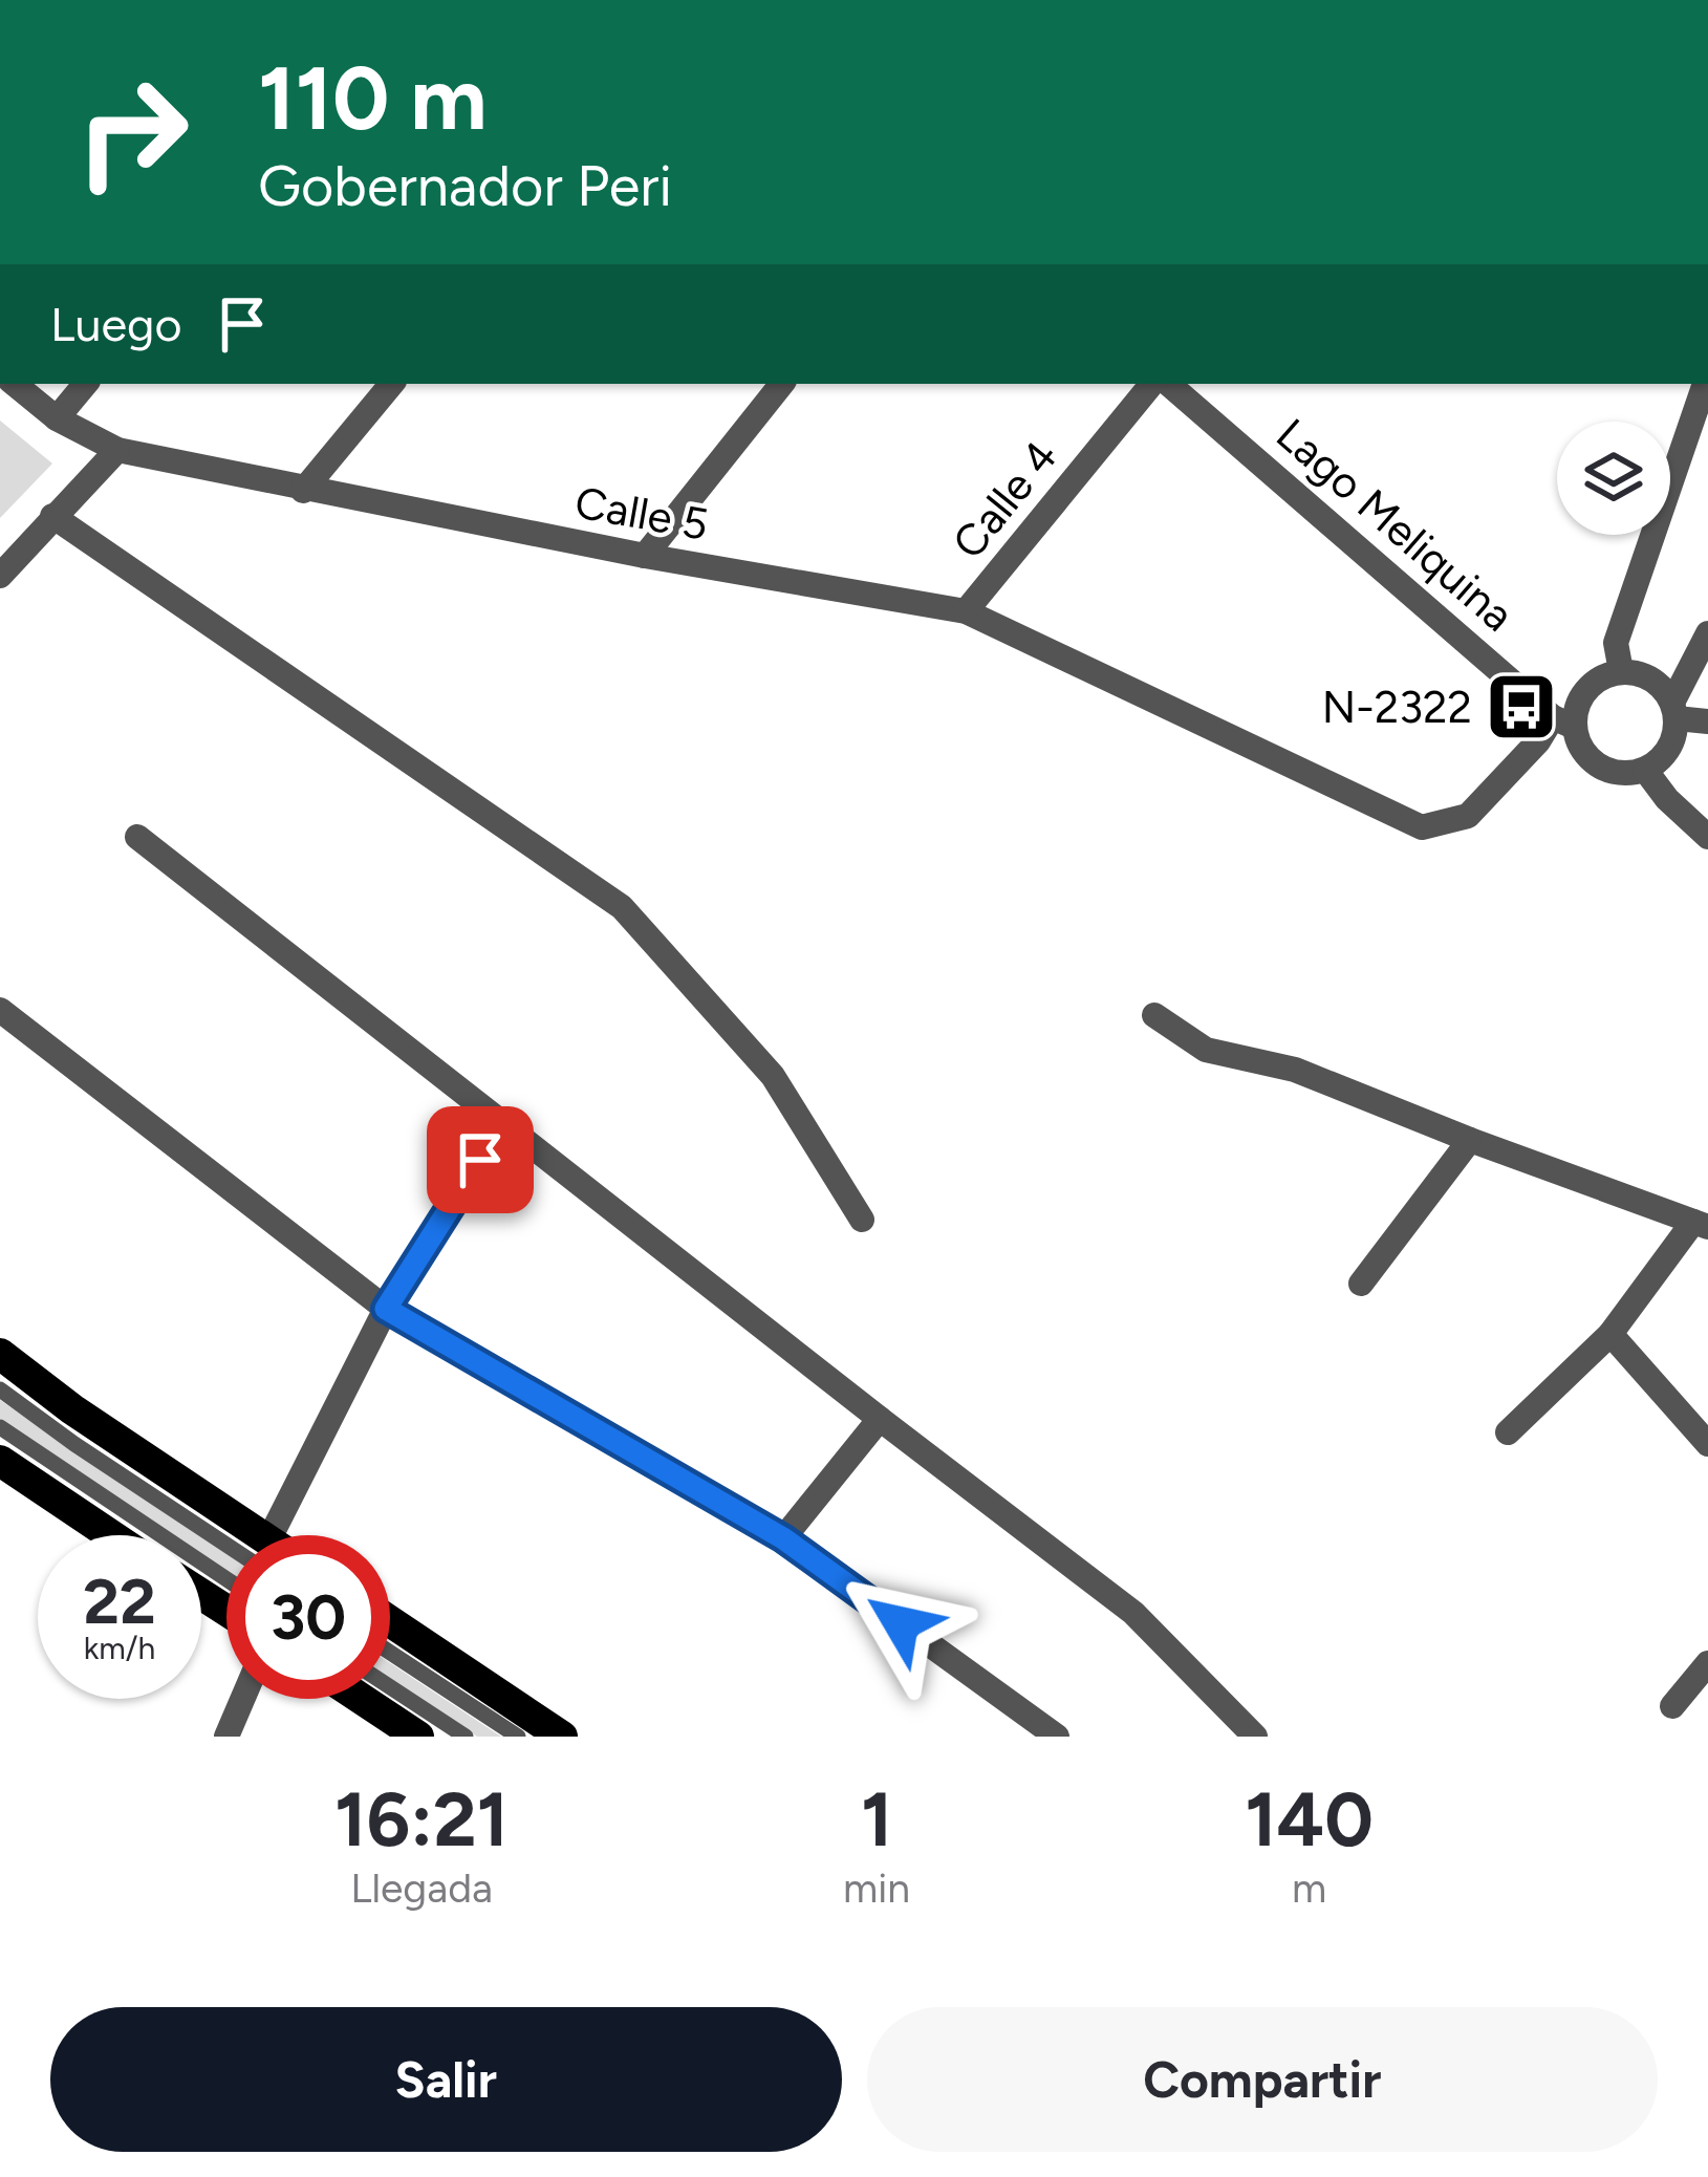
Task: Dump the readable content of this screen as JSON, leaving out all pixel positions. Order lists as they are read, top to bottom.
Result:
{
  "streets": {
    "street": ["Calle 4", "Calle 5", "Lago Meliquina"]
  },
  "crossings": [
    ["Calle 4", "Calle 5"],
    ["Calle 5", "Lago Meliquina"]
  ],
  "places": {
    "bus stop": ["N-2322"]
  },
  "page": {
    "turn": ["110 m", "Gobernador Peri"],
    "then": "Luego",
    "speed": "22 km/h",
    "limit": "30",
    "eta": [
      "16:21",
      "Llegada",
      "1",
      "min",
      "140",
      "m"
    ],
    "buttons": ["Salir", "Compartir"]
  }
}
